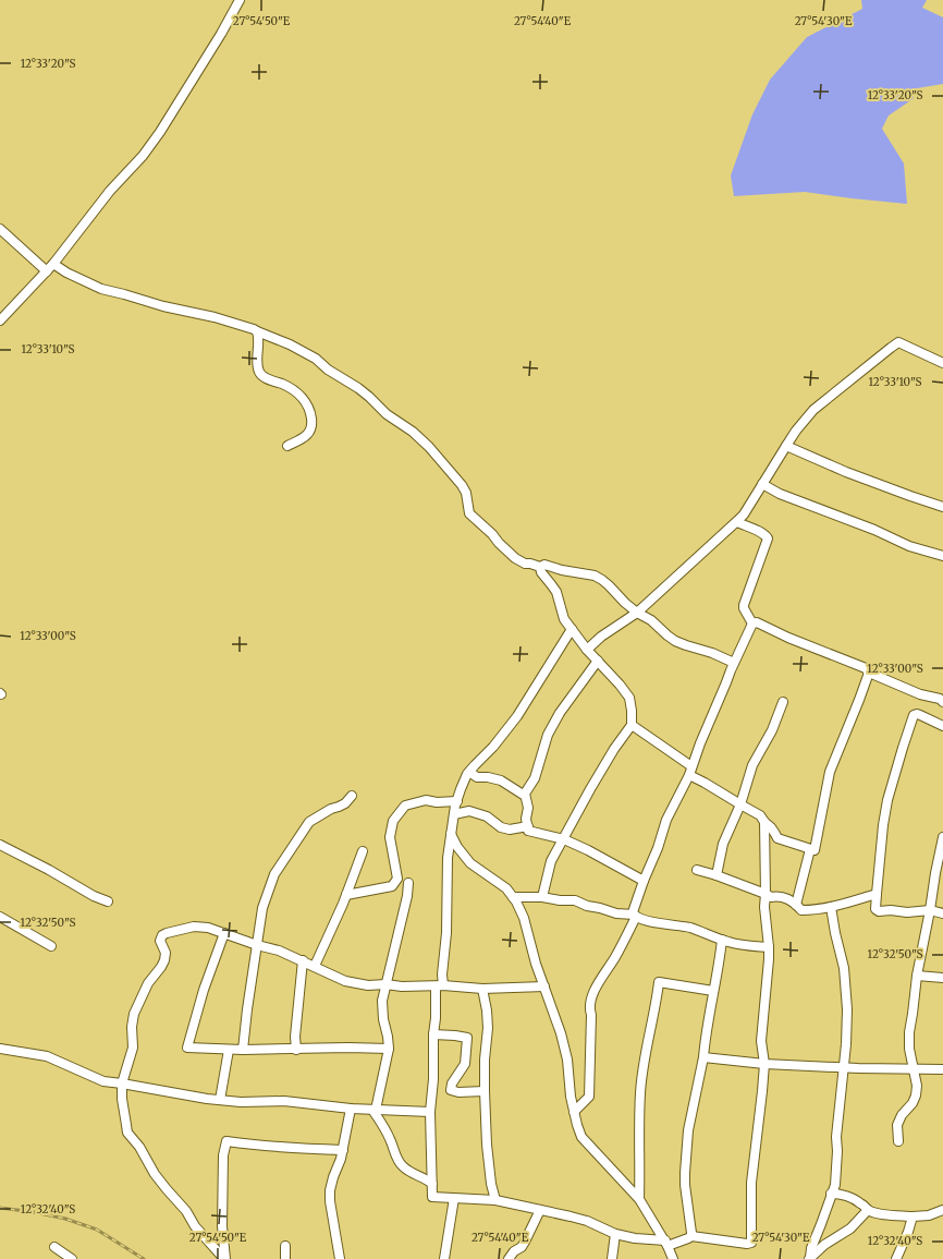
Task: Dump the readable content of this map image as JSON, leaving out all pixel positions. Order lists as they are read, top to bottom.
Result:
{
  "coordinates": [
    "27°54'50\"E",
    "27°54'40\"E",
    "27°54'30\"E",
    "12°33'20\"S",
    "12°33'10\"S",
    "12°33'00\"S",
    "12°32'50\"S",
    "12°32'40\"S"
  ]
}
